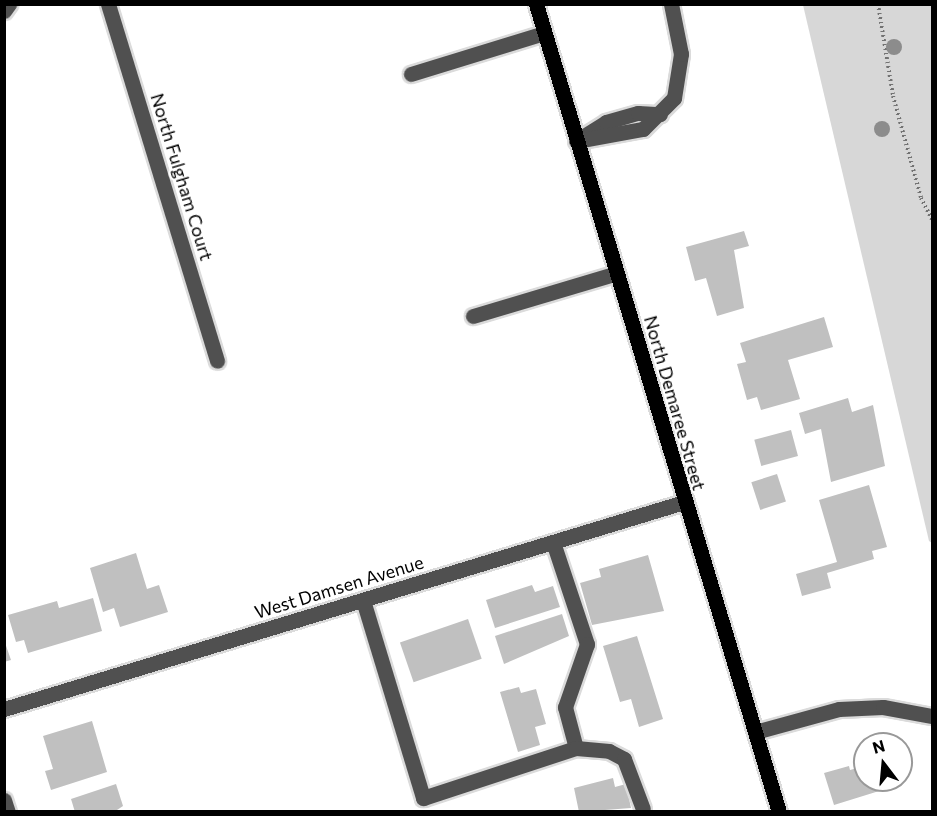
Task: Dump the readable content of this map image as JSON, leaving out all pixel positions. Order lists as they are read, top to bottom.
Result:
{
  "streets": {
    "main road": ["North Demaree Street"],
    "street": ["North Fulgham Court", "West Damsen Avenue"]
  },
  "crossings": [
    ["North Demaree Street", "West Damsen Avenue"]
  ],
  "north": "top"
}
